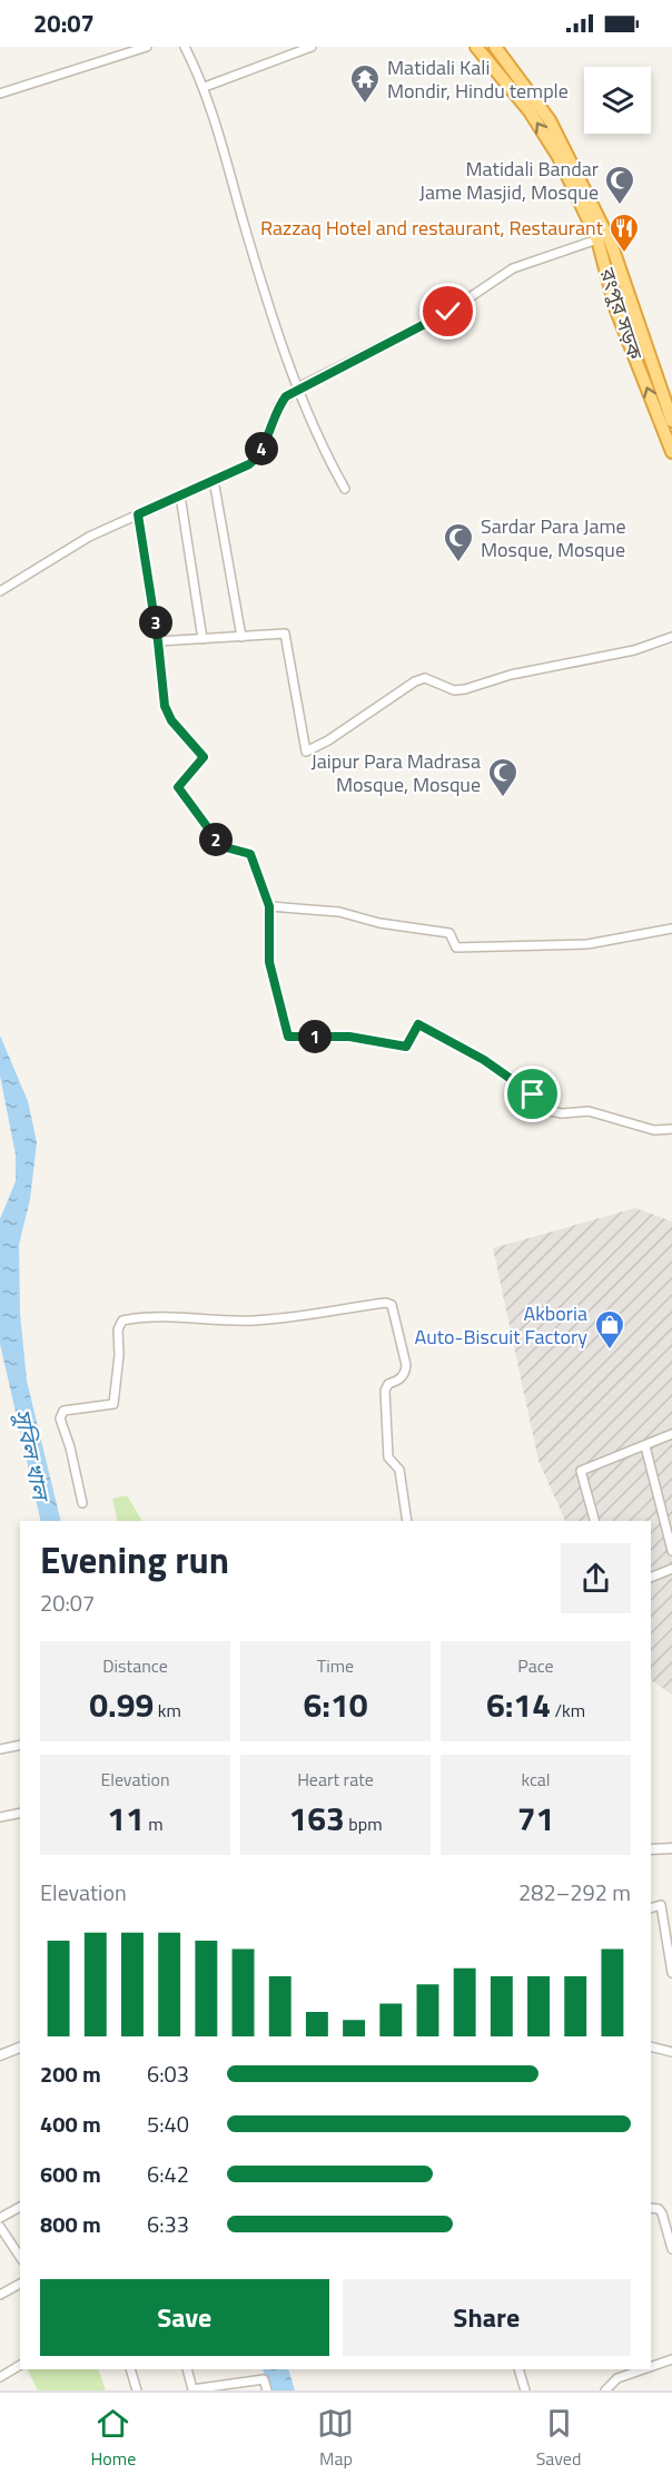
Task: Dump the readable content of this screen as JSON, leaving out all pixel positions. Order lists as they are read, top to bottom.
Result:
{
  "streets": {
    "highway": ["রংপুর সড়ক"]
  },
  "water": ["সুবিল খাল"],
  "places": {
    "temple": ["Matidali Kali Mondir, Hindu temple"],
    "mosque": ["Matidali Bandar Jame Masjid, Mosque", "Sardar Para Jame Mosque, Mosque", "Jaipur Para Madrasa Mosque, Mosque"],
    "restaurant": ["Razzaq Hotel and restaurant, Restaurant"],
    "shop": ["Akboria Auto-Biscuit Factory"]
  },
  "page": {
    "status": "20:07",
    "pins": [
      "4",
      "3",
      "2",
      "1"
    ],
    "heading": ["Evening run", "20:07"],
    "stats": [
      ["Distance", "0.99 km"],
      ["Time", "6:10"],
      ["Pace", "6:14 /km"],
      ["Elevation", "11 m"],
      ["Heart rate", "163 bpm"],
      ["kcal", "71"]
    ],
    "chart": ["Elevation", "282–292 m"],
    "list": [
      {
        "name": "200 m",
        "note": "6:03"
      },
      {
        "name": "400 m",
        "note": "5:40"
      },
      {
        "name": "600 m",
        "note": "6:42"
      },
      {
        "name": "800 m",
        "note": "6:33"
      }
    ],
    "buttons": ["Save", "Share"],
    "tabs": ["Home", "Map", "Saved"]
  }
}
